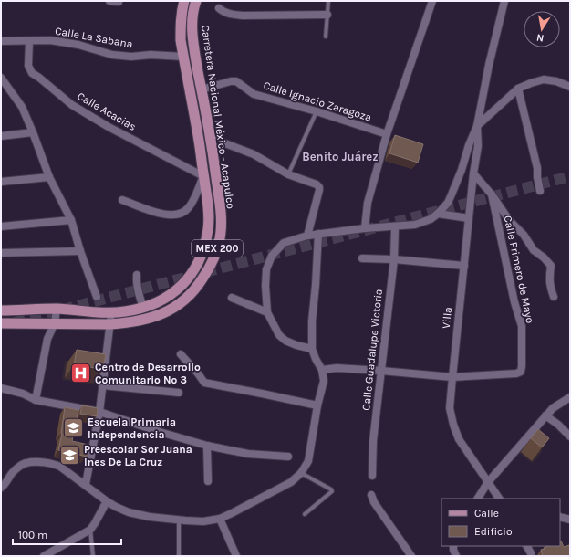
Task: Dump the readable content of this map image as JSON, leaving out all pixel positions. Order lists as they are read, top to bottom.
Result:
{
  "streets": {
    "main road": ["Carretera Nacional México - Acapulco", "MEX 200"],
    "street": [
      "Calle La Sabana",
      "Calle Ignacio Zaragoza",
      "Calle Acacias",
      "Calle Primero de Mayo",
      "Villa",
      "Calle Guadalupe Victoria"
    ]
  },
  "crossings": [
    ["Calle La Sabana", "Calle Acacias"],
    ["Calle La Sabana", "Carretera Nacional México - Acapulco"],
    ["Calle Ignacio Zaragoza", "Carretera Nacional México - Acapulco"],
    ["Calle Acacias", "Carretera Nacional México - Acapulco"],
    ["Calle Primero de Mayo", "Villa"]
  ],
  "districts": ["Benito Juárez"],
  "places": {
    "hospital": ["Centro de Desarrollo Comunitario No 3"],
    "school or university": ["Escuela Primaria Independencia", "Preescolar Sor Juana Ines De La Cruz"]
  },
  "legend": ["Calle", "Edificio"],
  "scale_bar": "100 m",
  "north": "bottom"
}
